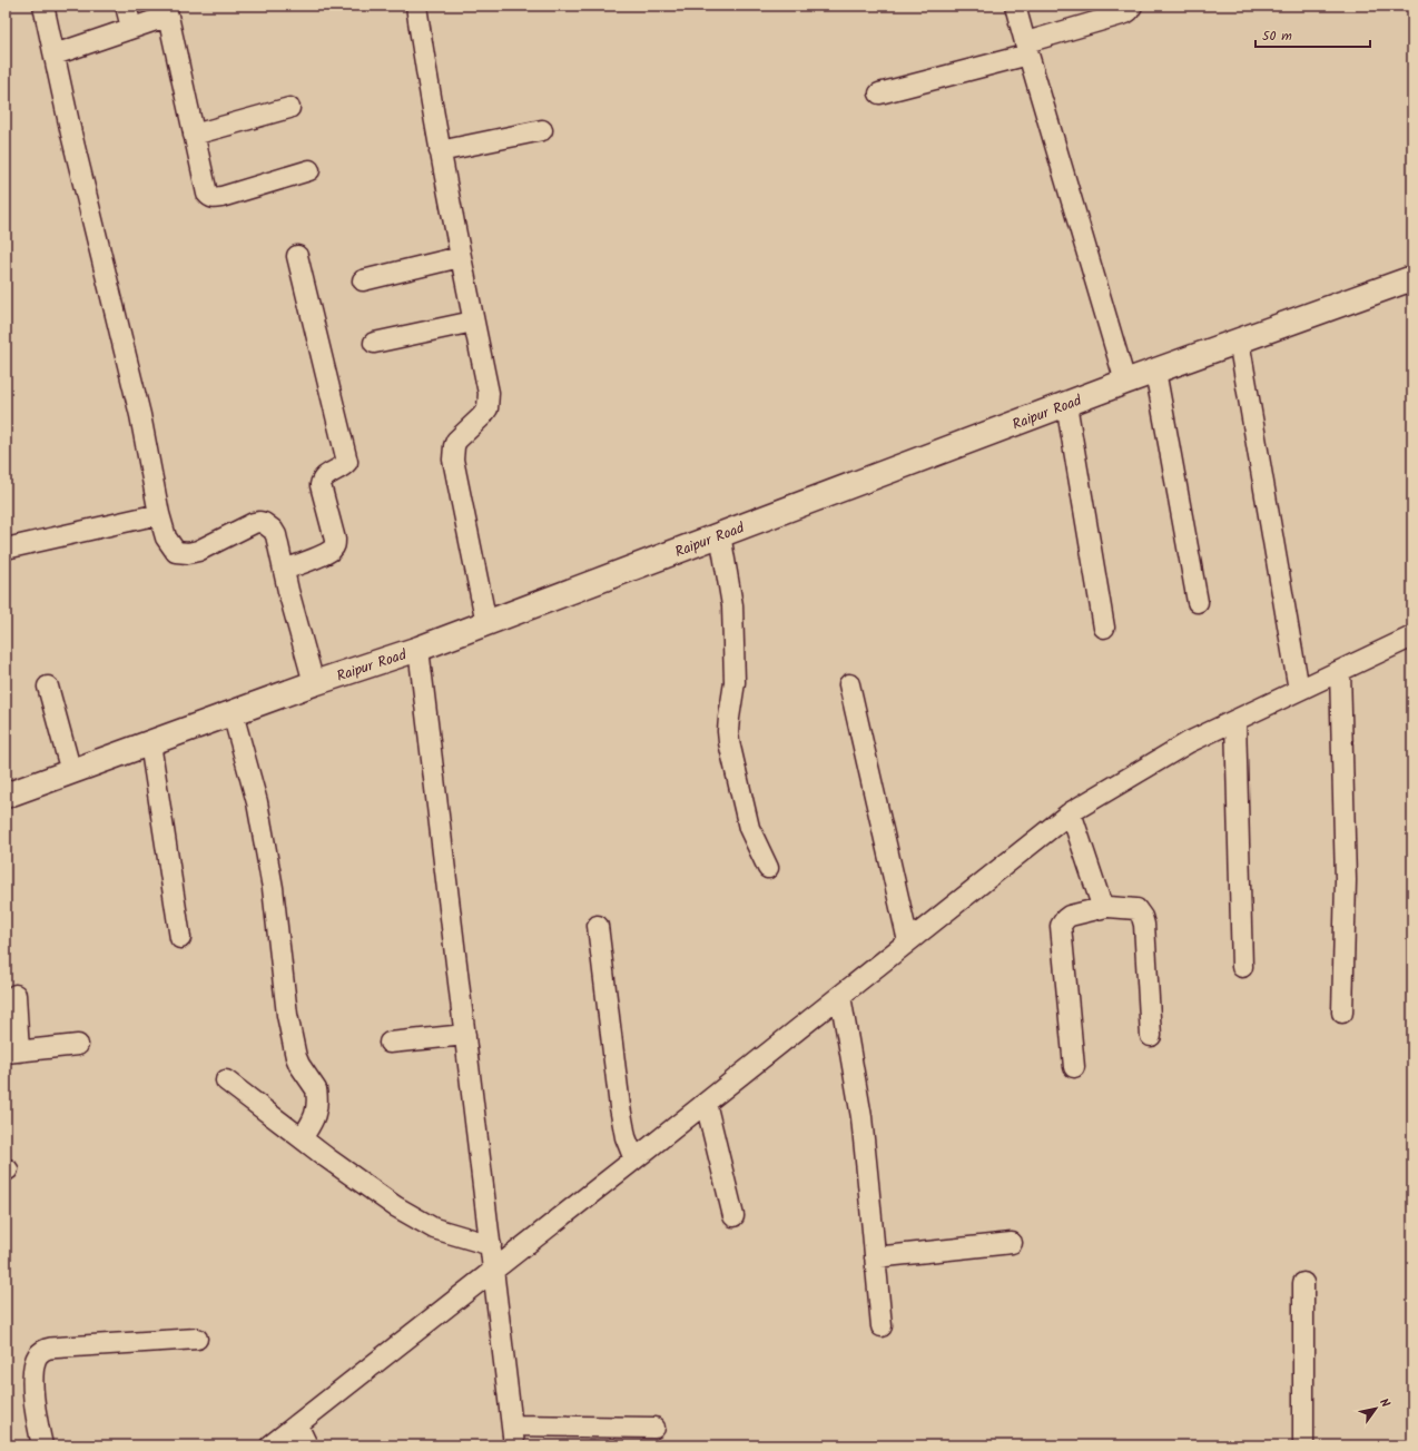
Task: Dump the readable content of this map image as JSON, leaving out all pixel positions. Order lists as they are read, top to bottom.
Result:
{
  "streets": {
    "main road": ["Raipur Road"]
  },
  "scale_bar": "50 m",
  "north": "top right"
}
